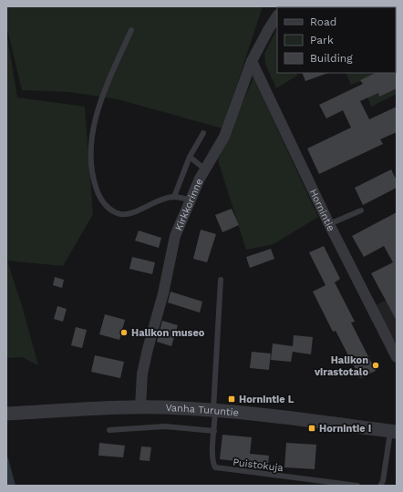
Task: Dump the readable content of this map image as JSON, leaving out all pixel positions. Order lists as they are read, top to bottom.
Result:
{
  "streets": {
    "street": ["Kirkkorinne", "Hornintie", "Vanha Turuntie"],
    "lane": ["Puistokuja"]
  },
  "crossings": [
    ["Kirkkorinne", "Hornintie"],
    ["Kirkkorinne", "Vanha Turuntie"],
    ["Vanha Turuntie", "Puistokuja"]
  ],
  "places": {
    "other": ["Halikon museo", "Halikon virastotalo"],
    "transit": ["Hornintie L", "Hornintie I"]
  },
  "legend": ["Road", "Park", "Building"]
}
